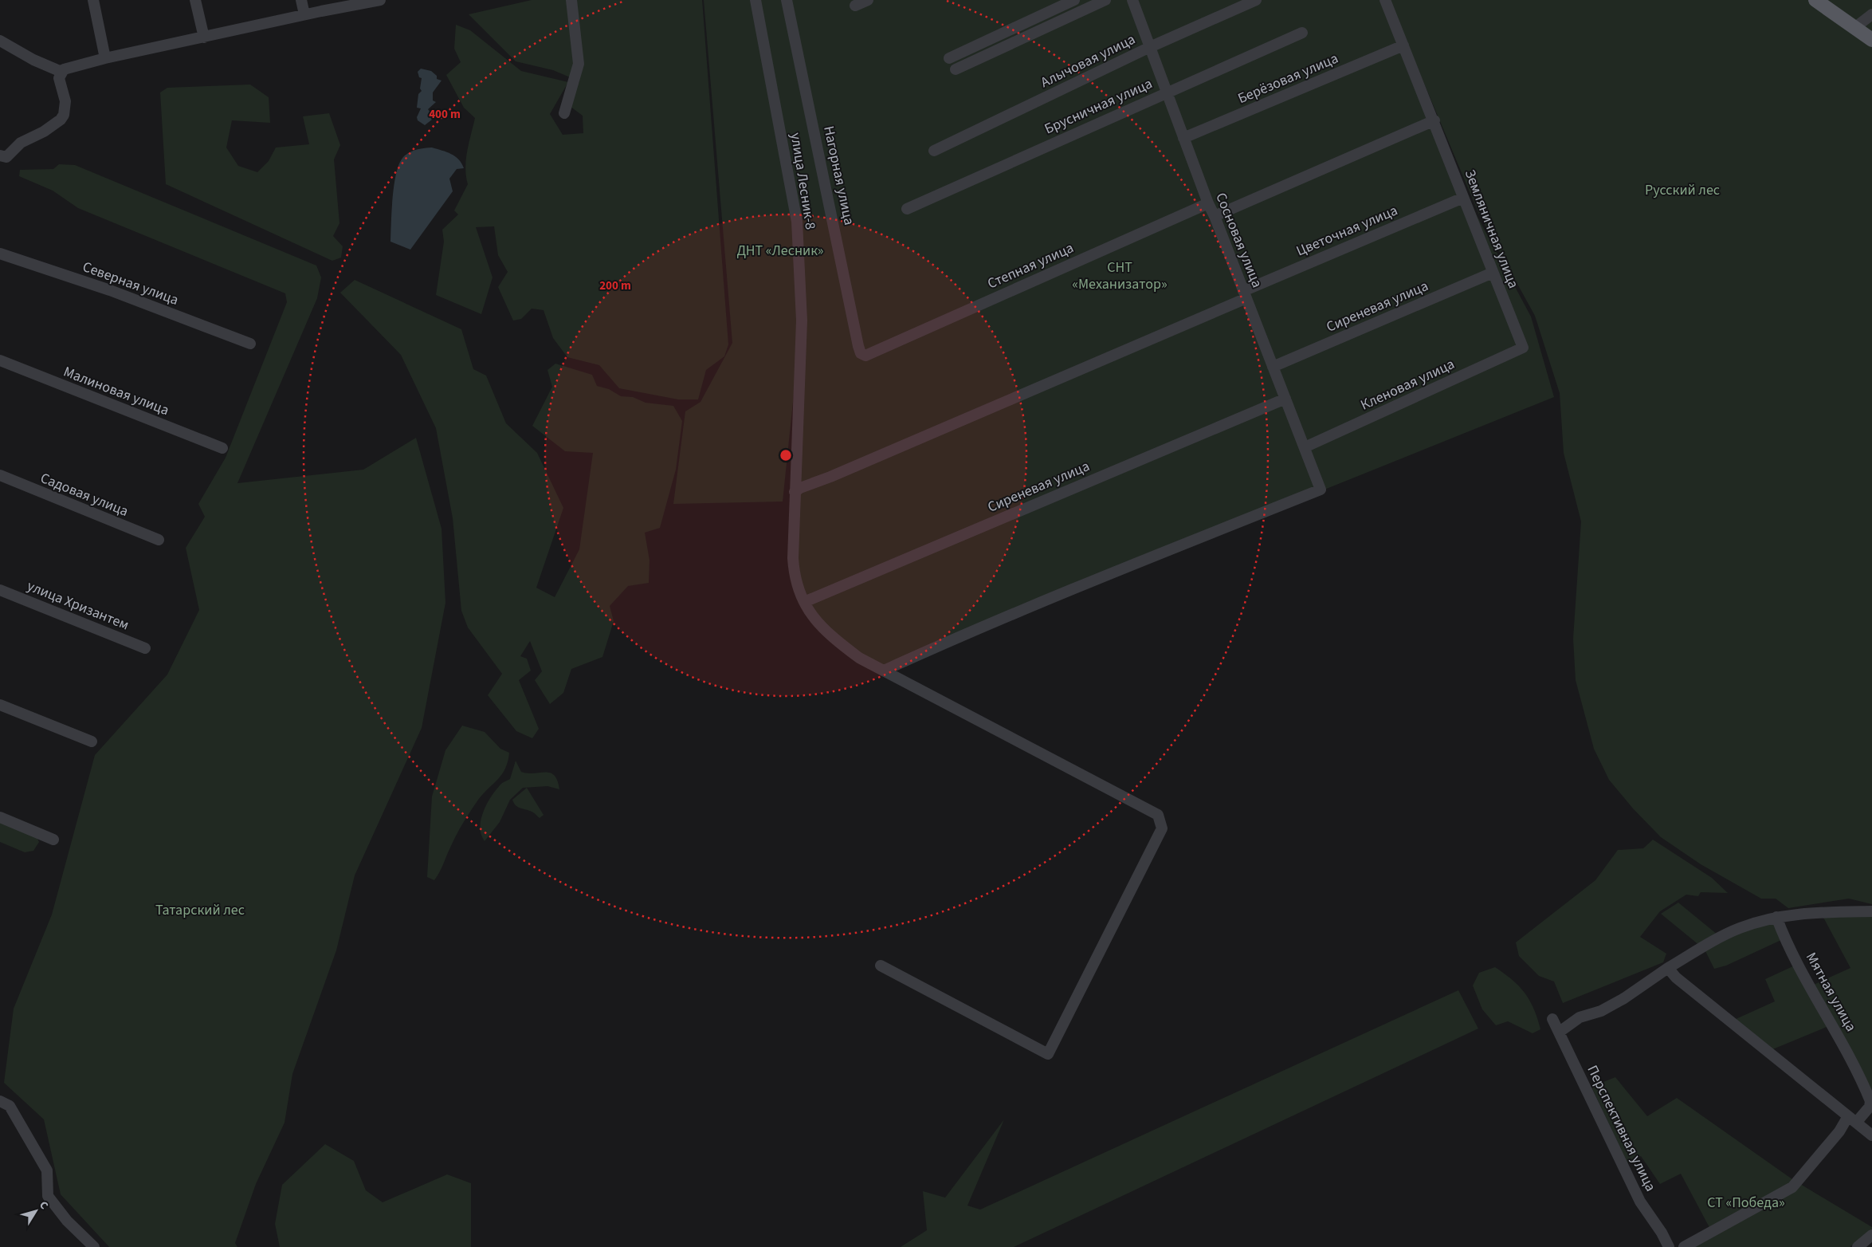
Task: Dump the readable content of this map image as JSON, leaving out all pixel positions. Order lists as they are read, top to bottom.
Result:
{
  "streets": {
    "street": [
      "Алычовая улица",
      "Берёзовая улица",
      "Брусничная улица",
      "Нагорная улица",
      "улица Лесник-8",
      "Земляничная улица",
      "Цветочная улица",
      "Сосновая улица",
      "Степная улица",
      "Северная улица",
      "Сиреневая улица",
      "Кленовая улица",
      "Малиновая улица",
      "Садовая улица",
      "улица Хризантем",
      "Мятная улица",
      "Перспективная улица"
    ]
  },
  "crossings": [
    ["Алычовая улица", "Сосновая улица"],
    ["Берёзовая улица", "Земляничная улица"],
    ["Берёзовая улица", "Сосновая улица"],
    ["Брусничная улица", "Сосновая улица"],
    ["Нагорная улица", "Степная улица"],
    ["улица Лесник-8", "Цветочная улица"],
    ["улица Лесник-8", "Сосновая улица"],
    ["улица Лесник-8", "Сиреневая улица"],
    ["Земляничная улица", "Цветочная улица"],
    ["Земляничная улица", "Сиреневая улица"],
    ["Земляничная улица", "Кленовая улица"],
    ["Цветочная улица", "Сосновая улица"],
    ["Сосновая улица", "Степная улица"],
    ["Сосновая улица", "Сиреневая улица"],
    ["Сосновая улица", "Кленовая улица"]
  ],
  "parks": [
    "Русский лес",
    "ДНТ «Лесник»",
    "СНТ «Механизатор»",
    "Татарский лес",
    "СТ «Победа»"
  ],
  "north": "top right",
  "rings": ["400 m", "200 m"]
}
